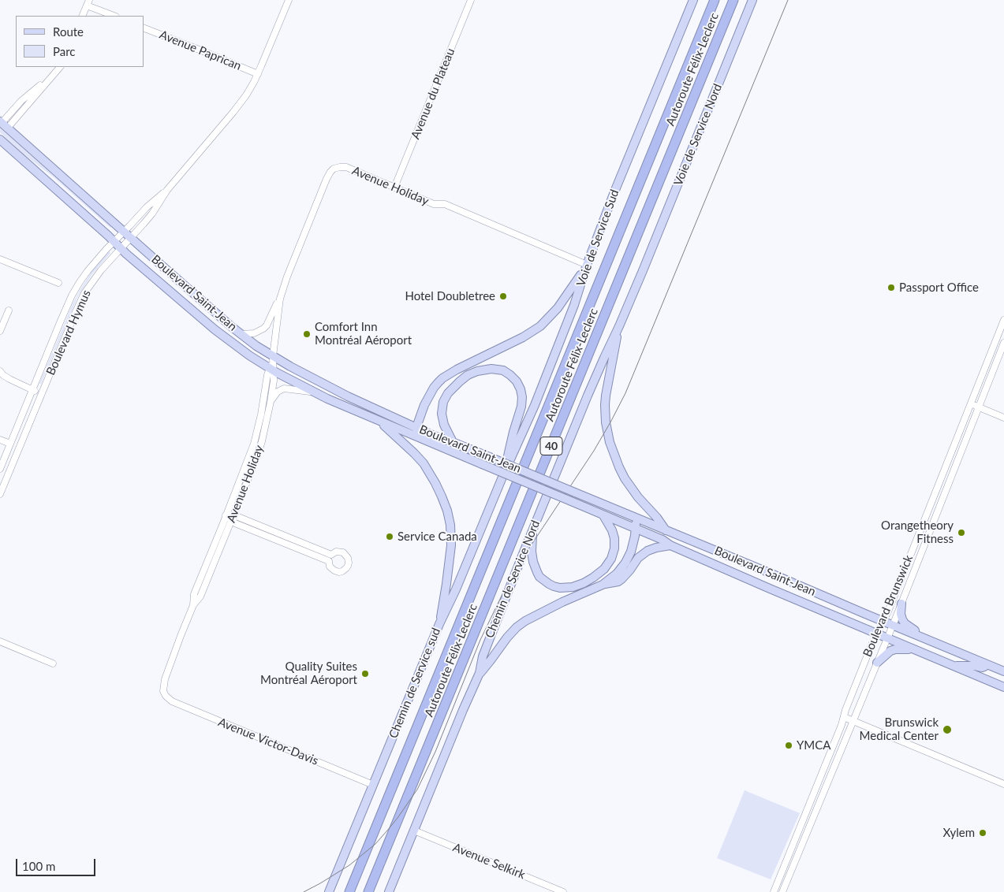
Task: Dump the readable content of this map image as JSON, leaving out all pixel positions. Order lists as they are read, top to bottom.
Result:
{
  "streets": {
    "highway": ["Autoroute Félix-Leclerc", "40"],
    "main road": [
      "Voie de Service Nord",
      "Voie de Service Sud",
      "Boulevard Saint-Jean",
      "Chemin de Service Nord",
      "Chemin de Service sud"
    ],
    "street": [
      "Avenue Paprican",
      "Avenue du Plateau",
      "Avenue Holiday",
      "Boulevard Hymus",
      "Boulevard Brunswick",
      "Avenue Victor-Davis",
      "Avenue Selkirk"
    ]
  },
  "crossings": [
    ["Avenue Paprican", "Boulevard Hymus"],
    ["Avenue du Plateau", "Avenue Holiday"],
    ["Voie de Service Nord", "Chemin de Service Nord"],
    ["Avenue Holiday", "Voie de Service Sud"],
    ["Avenue Holiday", "Boulevard Saint-Jean"],
    ["Avenue Holiday", "Avenue Victor-Davis"],
    ["Voie de Service Sud", "Chemin de Service sud"],
    ["Boulevard Saint-Jean", "Boulevard Hymus"],
    ["Boulevard Saint-Jean", "Boulevard Brunswick"],
    ["Chemin de Service Nord", "Avenue Selkirk"],
    ["Chemin de Service sud", "Avenue Victor-Davis"]
  ],
  "places": [
    "Passport Office",
    "Hotel Doubletree",
    "Comfort Inn Montréal Aéroport",
    "Orangetheory Fitness",
    "Service Canada",
    "Quality Suites Montréal Aéroport",
    "Brunswick Medical Center",
    "YMCA",
    "Xylem"
  ],
  "legend": ["Route", "Parc"],
  "scale_bar": "100 m"
}
